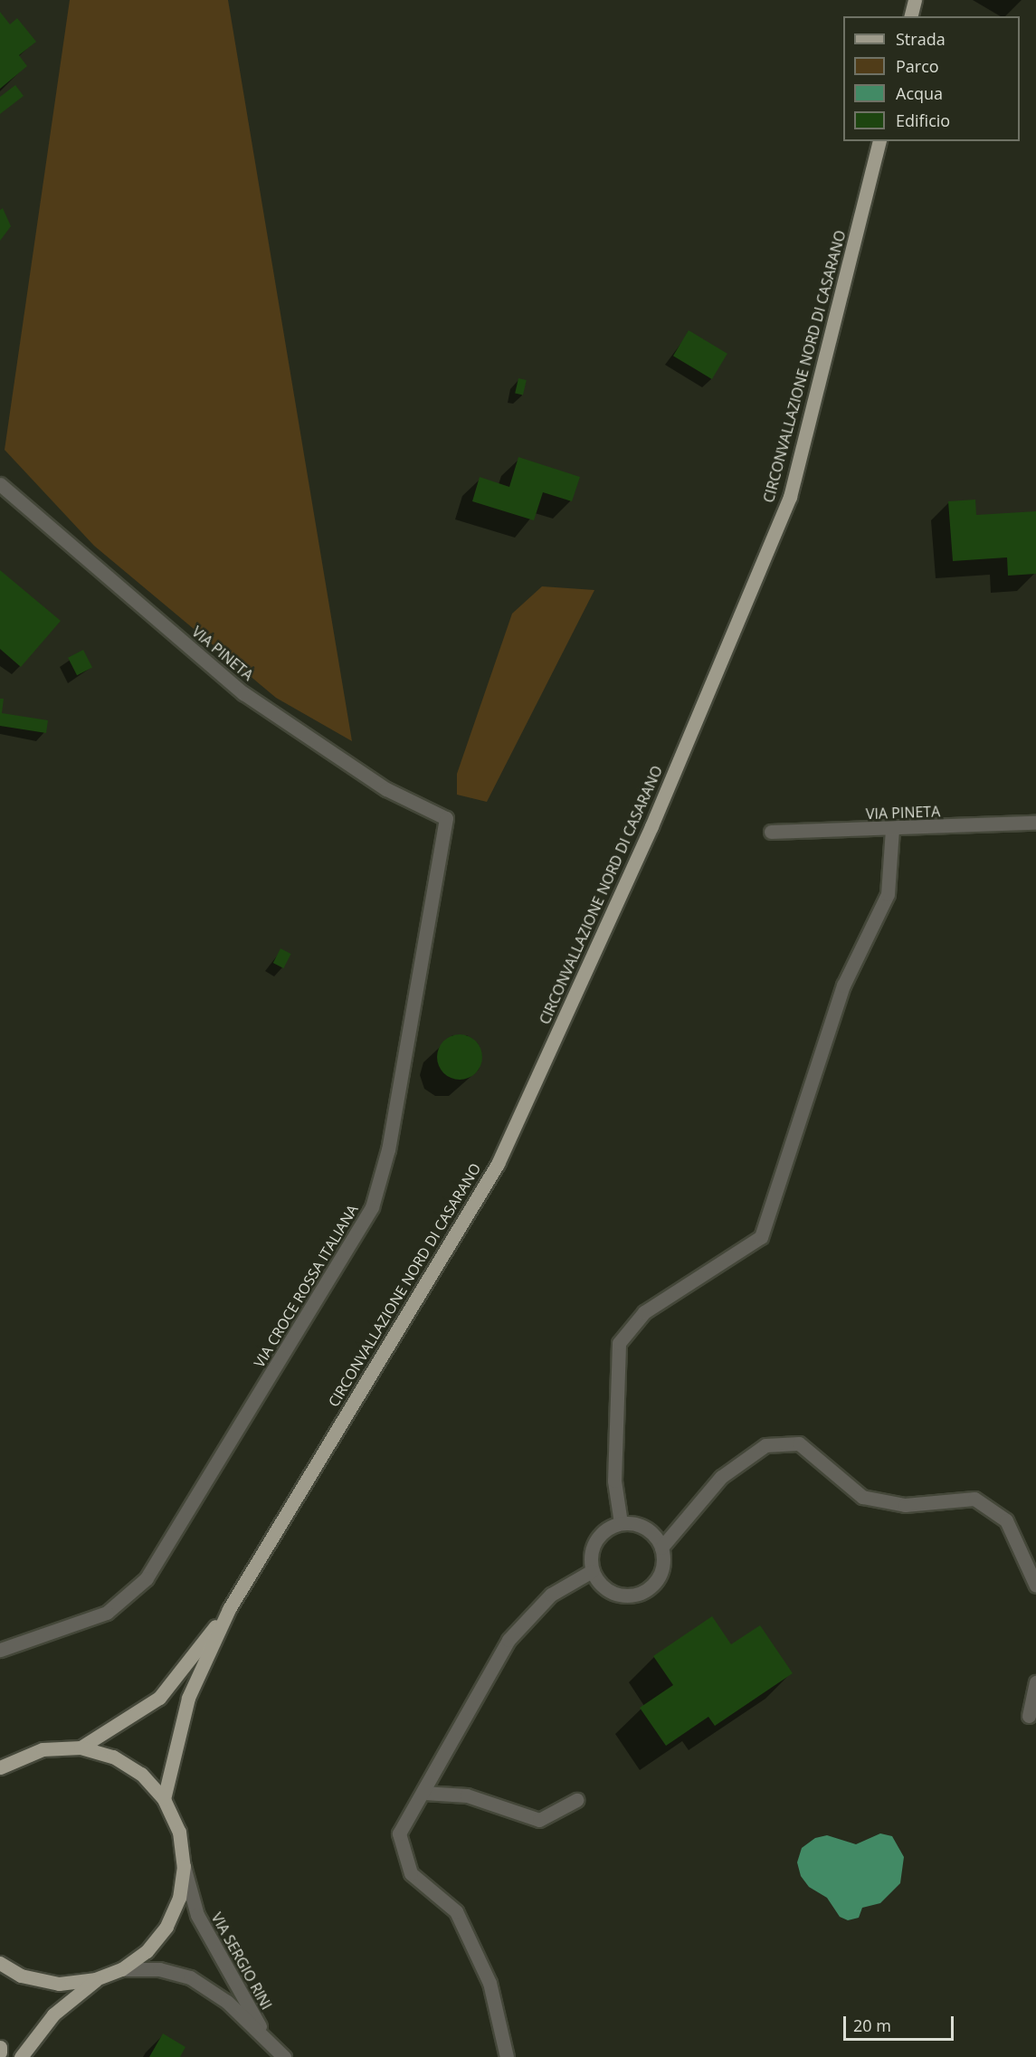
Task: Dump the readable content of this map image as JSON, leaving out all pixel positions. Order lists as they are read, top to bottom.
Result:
{
  "streets": {
    "main road": ["CIRCONVALLAZIONE NORD DI CASARANO"],
    "street": ["VIA PINETA", "VIA CROCE ROSSA ITALIANA", "VIA SERGIO RINI"]
  },
  "crossings": [
    ["VIA PINETA", "VIA CROCE ROSSA ITALIANA"]
  ],
  "legend": [
    "Strada",
    "Parco",
    "Acqua",
    "Edificio"
  ],
  "scale_bar": "20 m"
}
